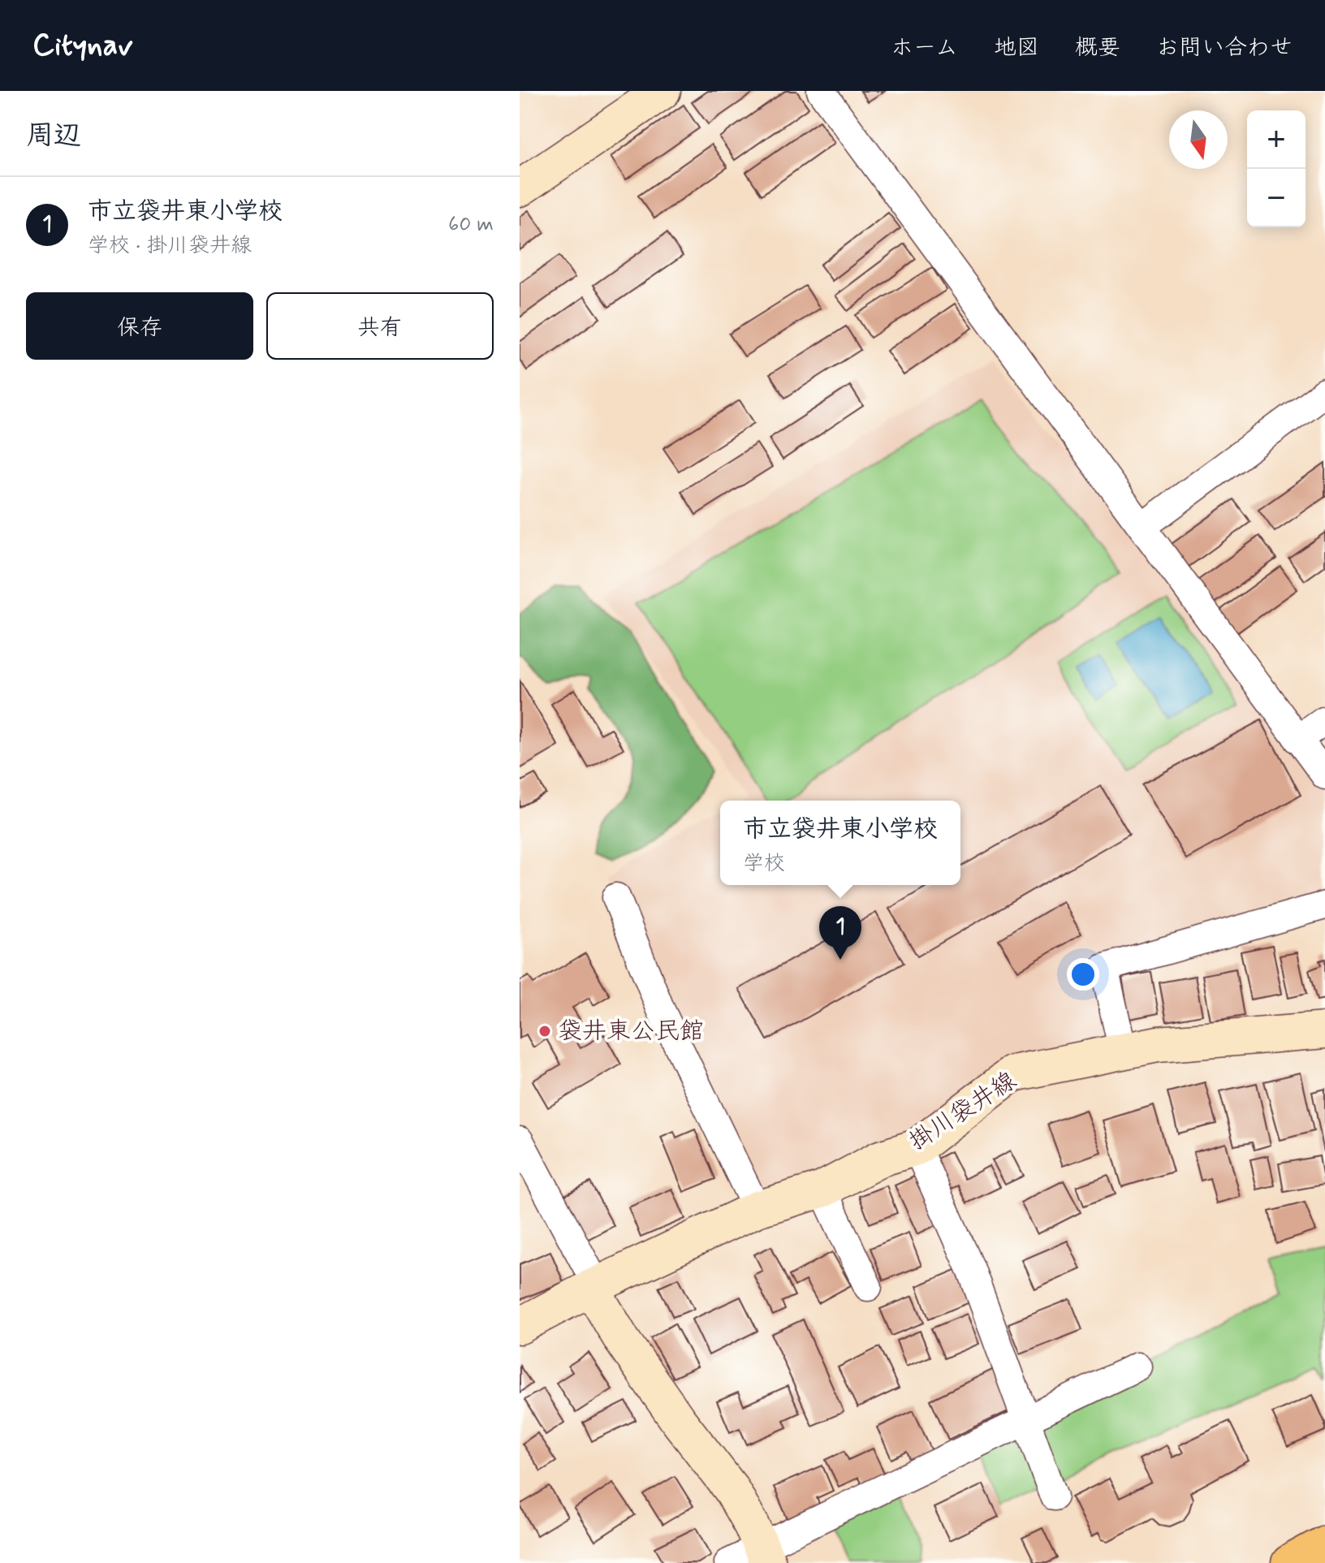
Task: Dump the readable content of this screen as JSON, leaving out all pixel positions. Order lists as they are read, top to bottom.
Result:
{
  "streets": {
    "main road": ["掛川袋井線"]
  },
  "places": ["袋井東公民館"],
  "north": "bottom",
  "page": {
    "header": "Citynav",
    "nav": [
      "ホーム",
      "地図",
      "概要",
      "お問い合わせ"
    ],
    "heading": "周辺",
    "map_buttons": ["+", "−"],
    "list": [
      {
        "mark": "1",
        "name": "市立袋井東小学校",
        "note": "学校 · 掛川袋井線",
        "value": "60 m"
      }
    ],
    "buttons": ["保存", "共有"],
    "popup": ["市立袋井東小学校", "学校"],
    "pins": "1"
  }
}
